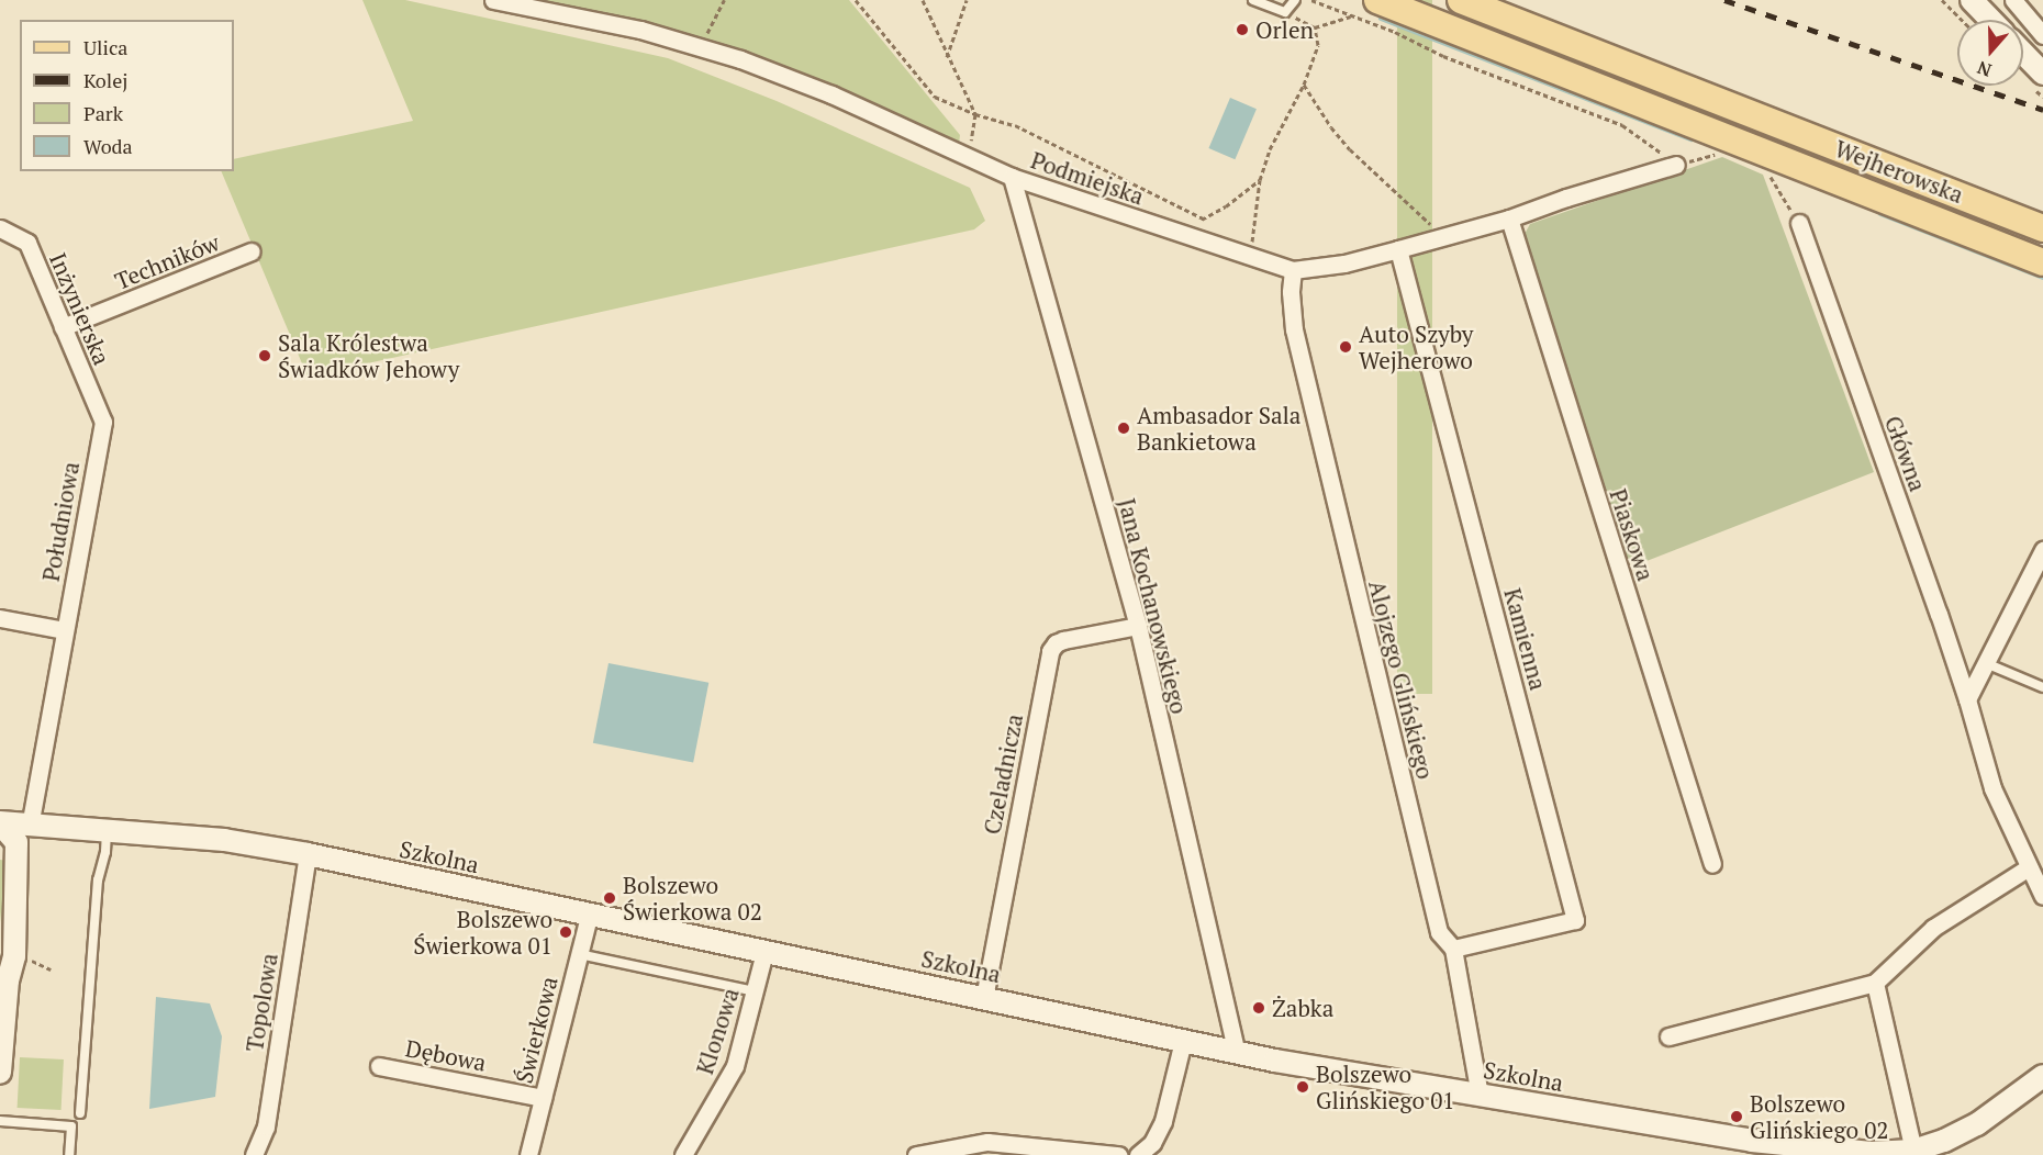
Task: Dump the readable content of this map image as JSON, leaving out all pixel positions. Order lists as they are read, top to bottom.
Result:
{
  "streets": {
    "main road": ["Wejherowska"],
    "street": [
      "Podmiejska",
      "Techników",
      "Inżynierska",
      "Główna",
      "Południowa",
      "Piaskowa",
      "Jana Kochanowskiego",
      "Kamienna",
      "Alojzego Glińskiego",
      "Czeladnicza",
      "Szkolna",
      "Topolowa",
      "Świerkowa",
      "Klonowa",
      "Dębowa"
    ]
  },
  "crossings": [
    ["Podmiejska", "Piaskowa"],
    ["Podmiejska", "Jana Kochanowskiego"],
    ["Podmiejska", "Kamienna"],
    ["Podmiejska", "Alojzego Glińskiego"],
    ["Techników", "Inżynierska"],
    ["Inżynierska", "Południowa"],
    ["Południowa", "Szkolna"],
    ["Jana Kochanowskiego", "Czeladnicza"],
    ["Jana Kochanowskiego", "Szkolna"],
    ["Kamienna", "Alojzego Glińskiego"],
    ["Alojzego Glińskiego", "Szkolna"],
    ["Czeladnicza", "Szkolna"],
    ["Szkolna", "Topolowa"],
    ["Szkolna", "Świerkowa"],
    ["Szkolna", "Klonowa"],
    ["Świerkowa", "Dębowa"]
  ],
  "places": [
    "Orlen",
    "Auto Szyby Wejherowo",
    "Sala Królestwa Świadków Jehowy",
    "Ambasador Sala Bankietowa",
    "Bolszewo Świerkowa 02",
    "Bolszewo Świerkowa 01",
    "Żabka",
    "Bolszewo Glińskiego 01",
    "Bolszewo Glińskiego 02"
  ],
  "legend": [
    "Ulica",
    "Kolej",
    "Park",
    "Woda"
  ],
  "north": "bottom"
}
